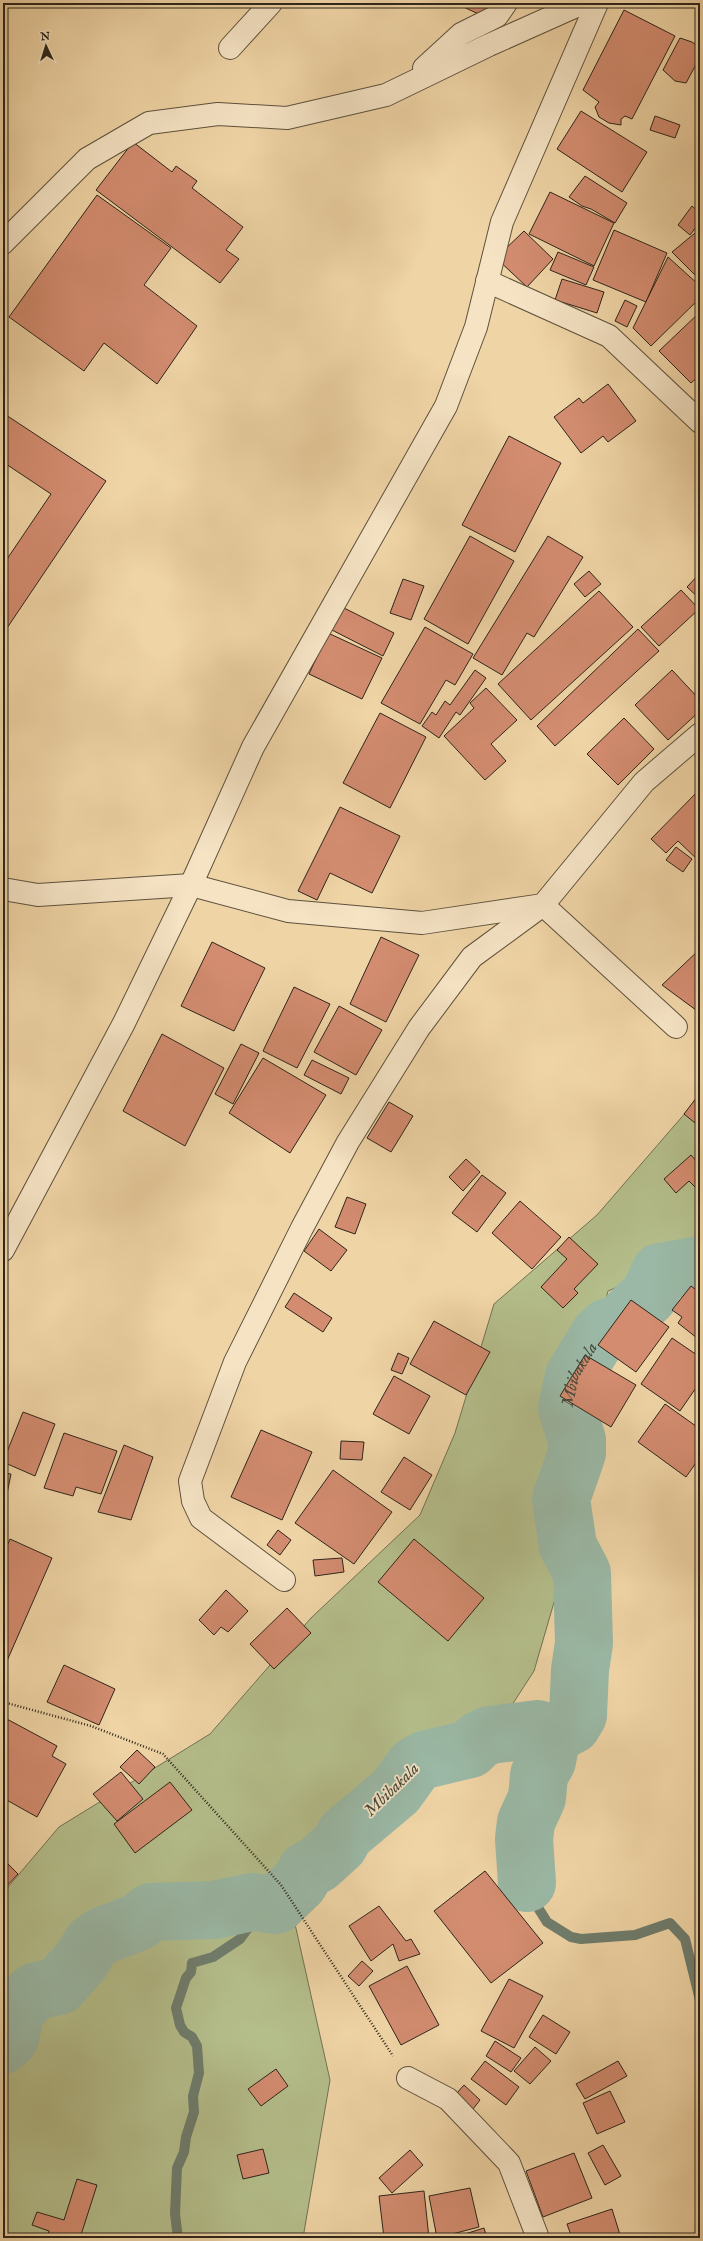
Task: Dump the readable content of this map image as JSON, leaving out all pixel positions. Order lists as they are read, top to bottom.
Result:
{
  "water": ["Mbibakala"],
  "north": "top"
}
